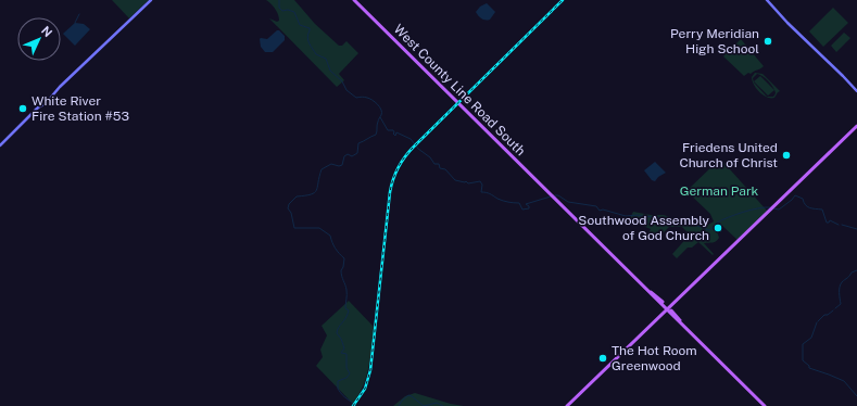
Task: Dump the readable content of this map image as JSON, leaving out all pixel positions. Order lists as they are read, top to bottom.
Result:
{
  "streets": {
    "main road": ["West County Line Road South"]
  },
  "parks": ["German Park"],
  "places": [
    "Perry Meridian High School",
    "White River Fire Station #53",
    "Friedens United Church of Christ",
    "Southwood Assembly of God Church",
    "The Hot Room Greenwood"
  ],
  "north": "top right"
}
